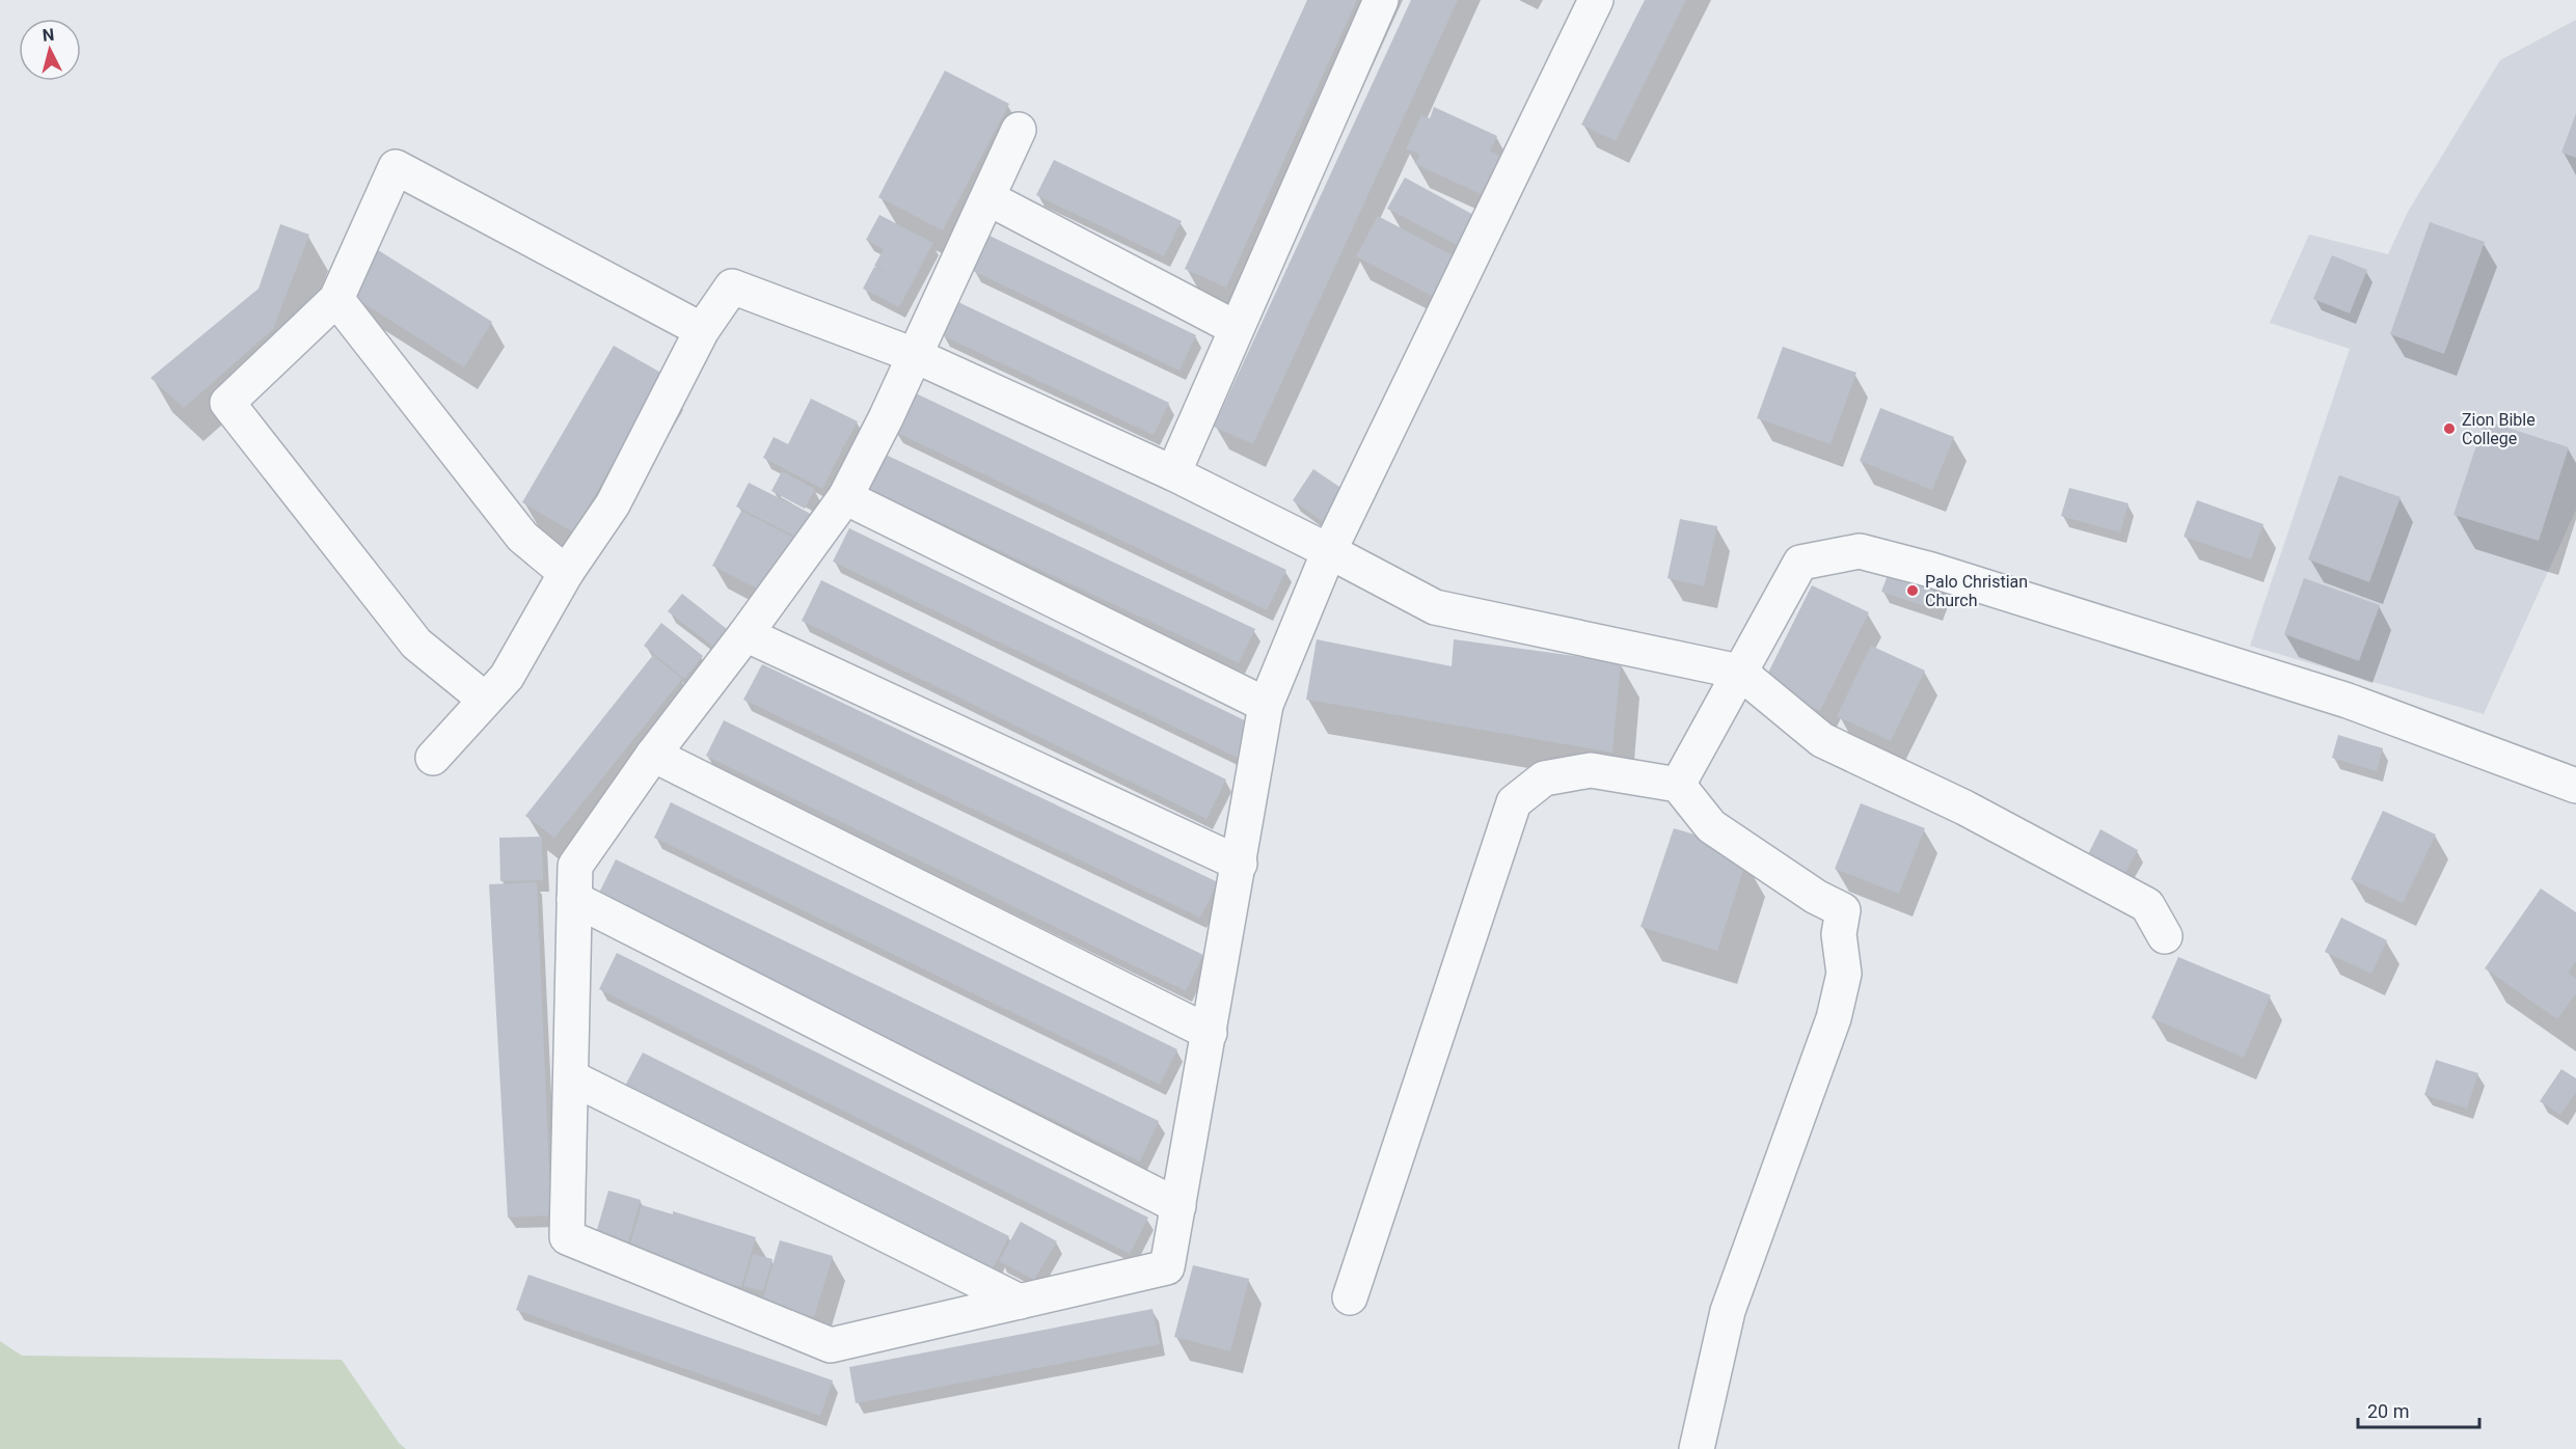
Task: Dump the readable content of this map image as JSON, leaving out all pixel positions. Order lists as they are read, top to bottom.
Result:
{
  "places": ["Zion Bible College", "Palo Christian Church"],
  "scale_bar": "20 m",
  "north": "top"
}
